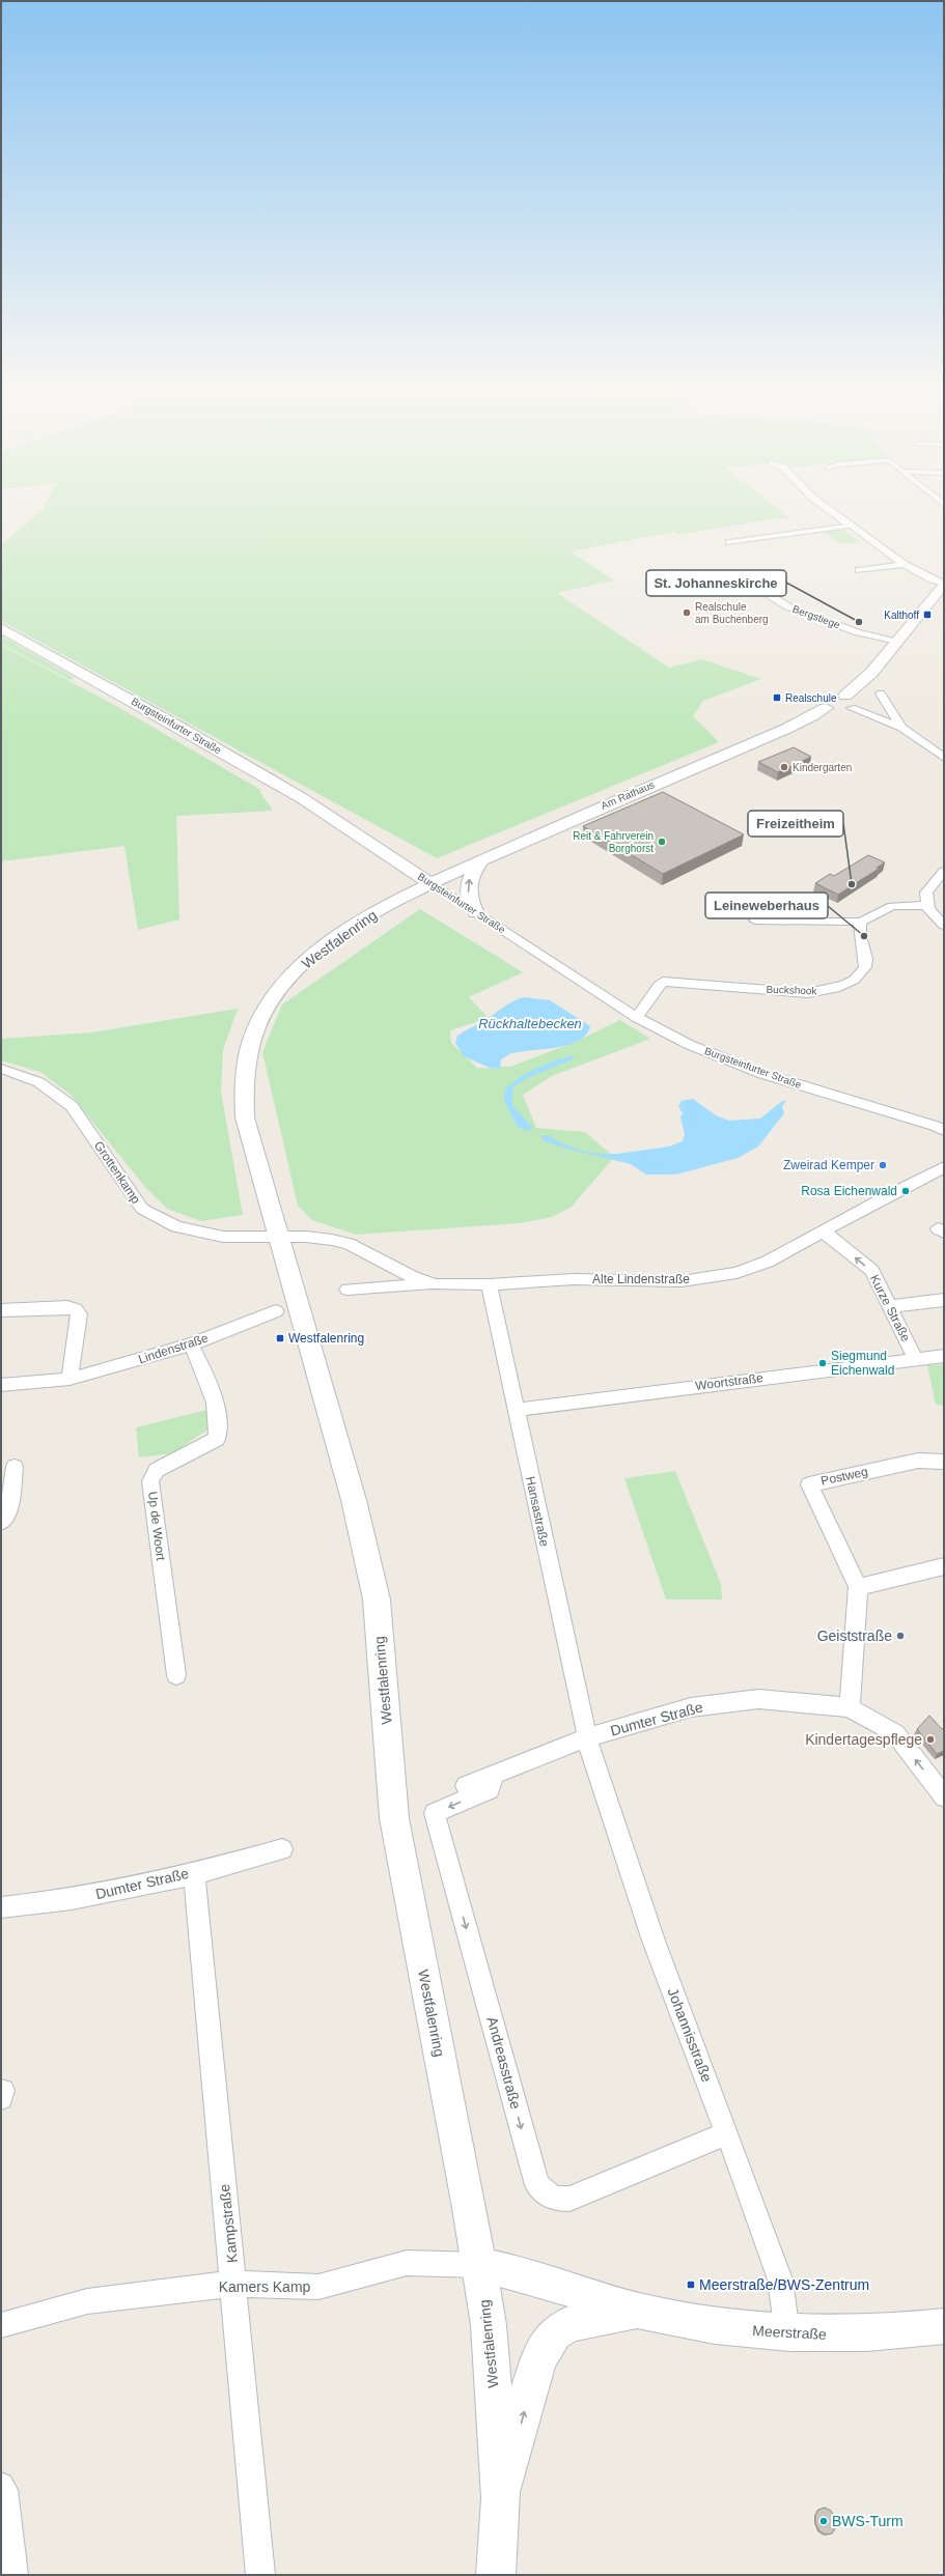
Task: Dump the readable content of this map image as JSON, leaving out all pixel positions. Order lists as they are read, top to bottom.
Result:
{
  "streets": {
    "main road": [
      "Burgsteinfurter Straße",
      "Am Rathaus",
      "Westfalenring",
      "Meerstraße"
    ],
    "street": [
      "Bergstiege",
      "Buckshook",
      "Grottenkamp",
      "Alte Lindenstraße",
      "Kurze Straße",
      "Lindenstraße",
      "Woortstraße",
      "Postweg",
      "Hansastraße",
      "Up de Woort",
      "Dumter Straße",
      "Johannisstraße",
      "Andreasstraße",
      "Kampstraße",
      "Kamers Kamp"
    ]
  },
  "crossings": [
    ["Burgsteinfurter Straße", "Am Rathaus"],
    ["Burgsteinfurter Straße", "Westfalenring"],
    ["Burgsteinfurter Straße", "Buckshook"],
    ["Am Rathaus", "Westfalenring"],
    ["Westfalenring", "Grottenkamp"],
    ["Westfalenring", "Alte Lindenstraße"],
    ["Westfalenring", "Kamers Kamp"],
    ["Westfalenring", "Meerstraße"],
    ["Grottenkamp", "Alte Lindenstraße"],
    ["Alte Lindenstraße", "Kurze Straße"],
    ["Alte Lindenstraße", "Hansastraße"],
    ["Kurze Straße", "Woortstraße"],
    ["Lindenstraße", "Up de Woort"],
    ["Woortstraße", "Hansastraße"],
    ["Hansastraße", "Dumter Straße"],
    ["Hansastraße", "Johannisstraße"],
    ["Dumter Straße", "Johannisstraße"],
    ["Dumter Straße", "Andreasstraße"],
    ["Dumter Straße", "Kampstraße"],
    ["Johannisstraße", "Andreasstraße"],
    ["Johannisstraße", "Meerstraße"],
    ["Kampstraße", "Kamers Kamp"],
    ["Kamers Kamp", "Meerstraße"]
  ],
  "one_way": ["Kurze Straße"],
  "water": ["Rückhaltebecken"],
  "places": {
    "other": [
      "Realschule am Buchenberg",
      "St. Johanneskirche",
      "Kindergarten",
      "Reit & Fahrverein Borghorst",
      "Freizeitheim",
      "Leineweberhaus",
      "Zweirad Kemper",
      "Rosa Eichenwald",
      "Siegmund Eichenwald",
      "Geiststraße",
      "Kindertagespflege",
      "BWS-Turm"
    ],
    "transit": [
      "Kalthoff",
      "Realschule",
      "Westfalenring",
      "Meerstraße/BWS-Zentrum"
    ]
  }
}
